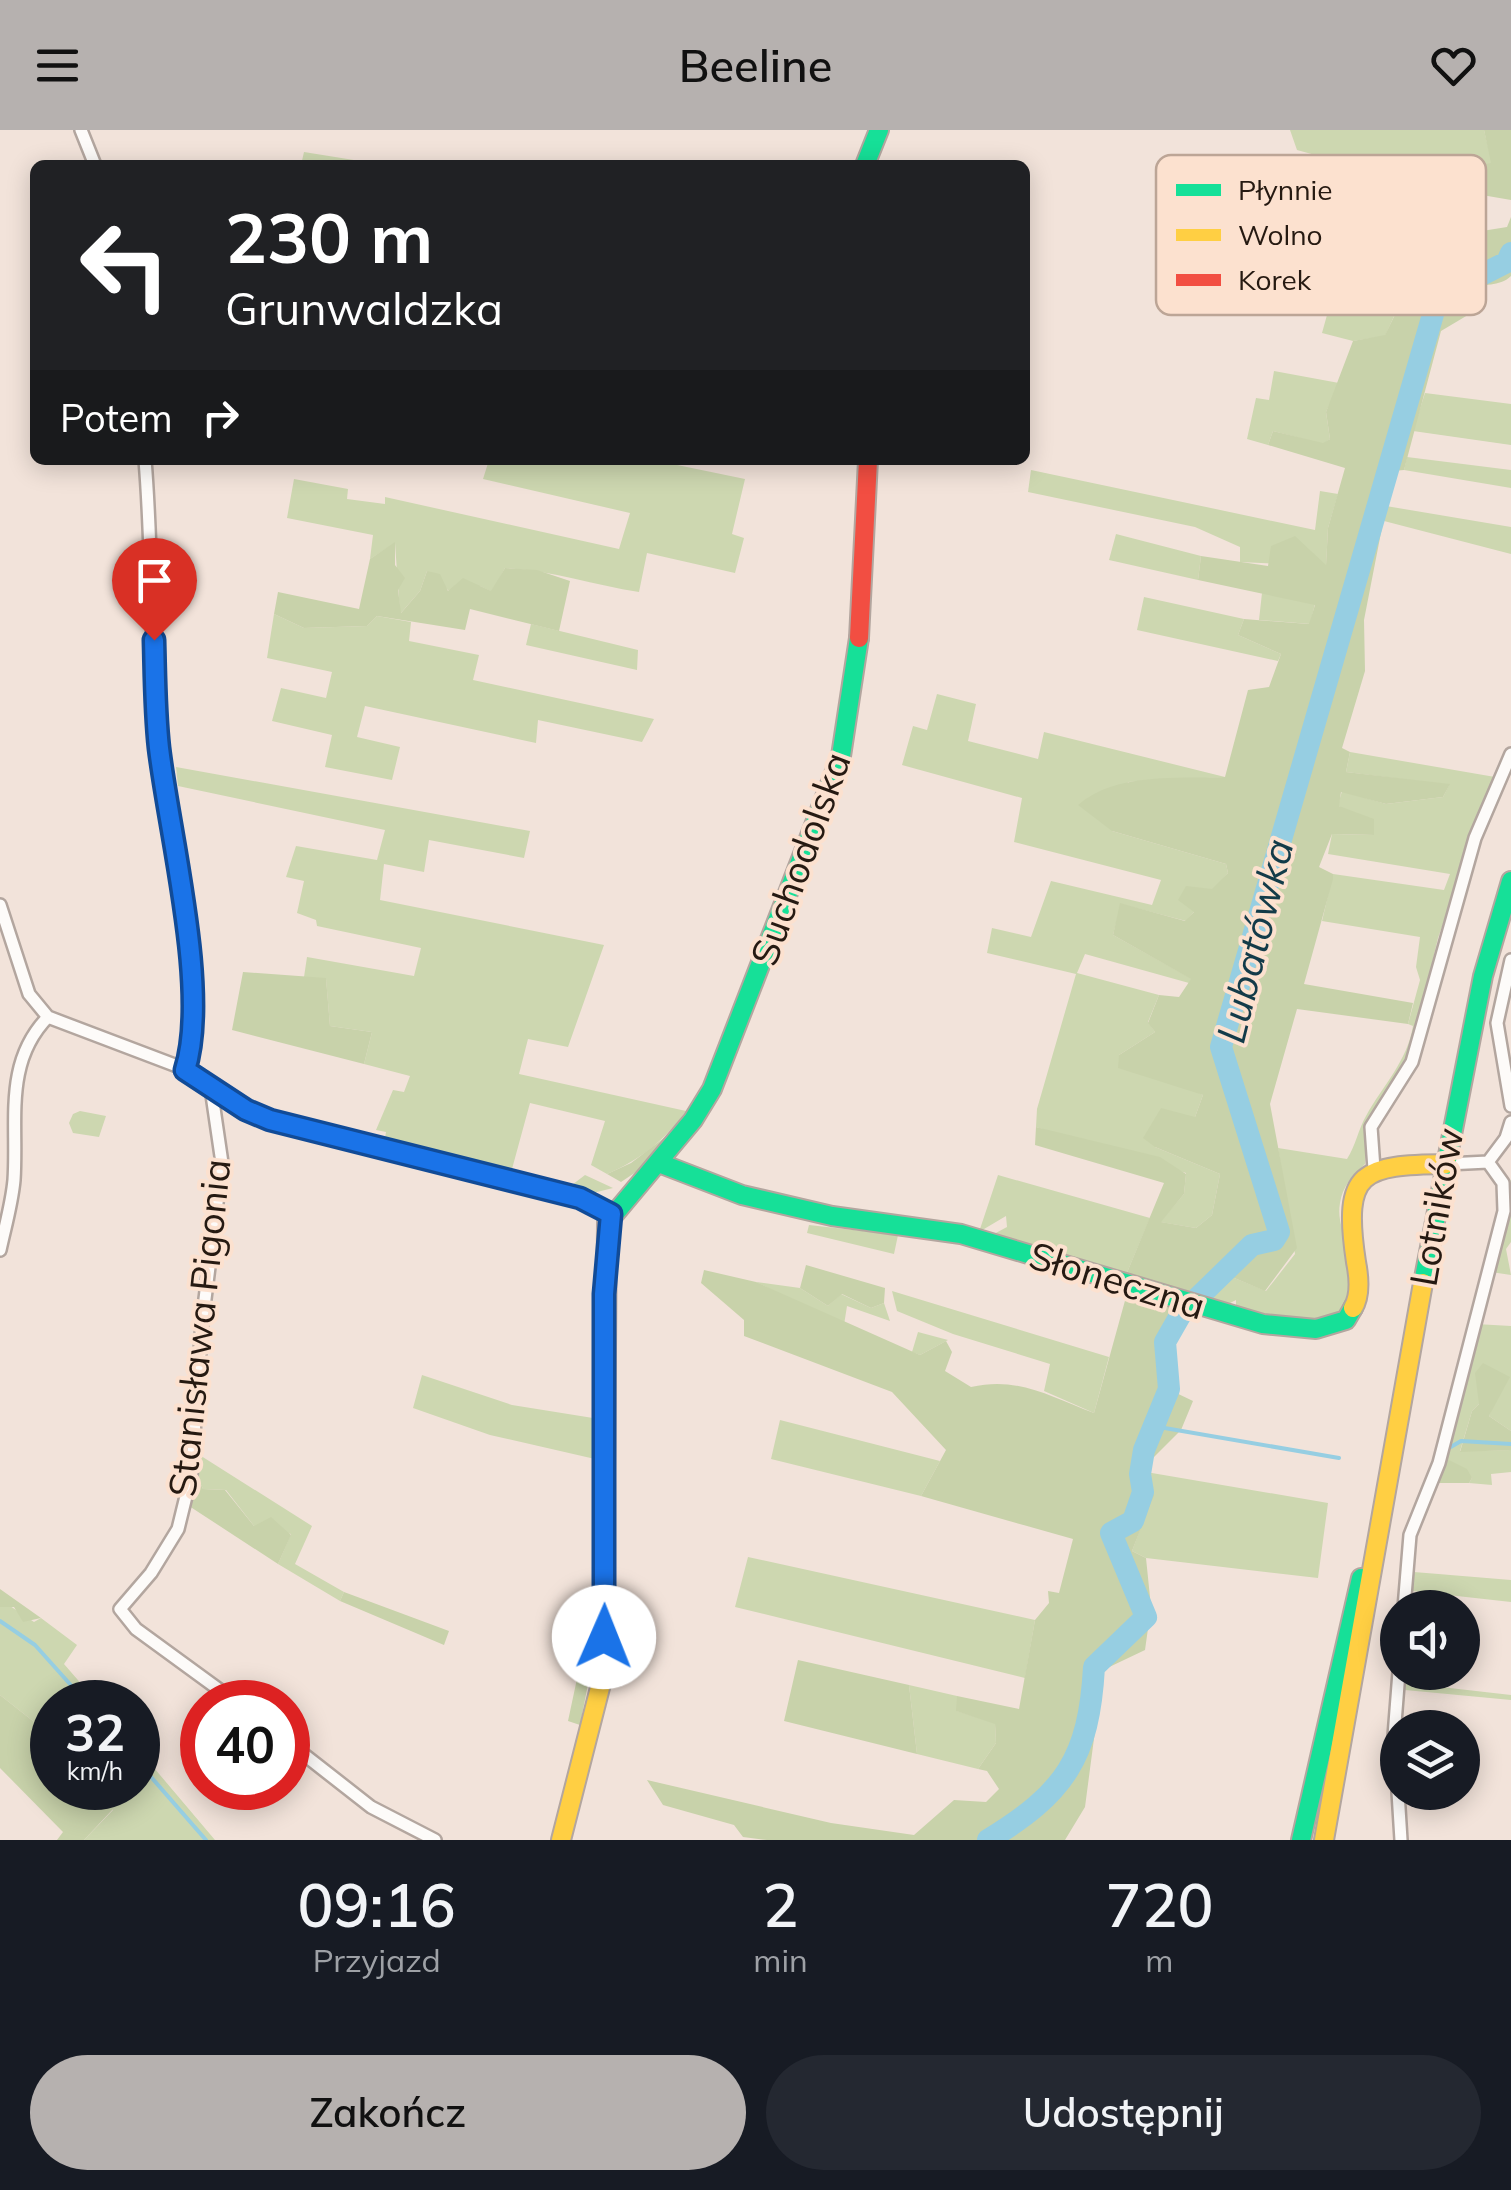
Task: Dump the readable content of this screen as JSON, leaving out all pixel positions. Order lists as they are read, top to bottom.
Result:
{
  "streets": {
    "street": [
      "Suchodolska",
      "Lotników",
      "Słoneczna",
      "Stanisława Pigonia"
    ]
  },
  "crossings": [
    ["Suchodolska", "Słoneczna"]
  ],
  "water": ["Lubatówka"],
  "legend": ["Płynnie", "Wolno", "Korek"],
  "page": {
    "header": "Beeline",
    "turn": ["230 m", "Grunwaldzka"],
    "then": "Potem",
    "speed": "32 km/h",
    "limit": "40",
    "eta": [
      "09:16",
      "Przyjazd",
      "2",
      "min",
      "720",
      "m"
    ],
    "buttons": ["Zakończ", "Udostępnij"]
  }
}
